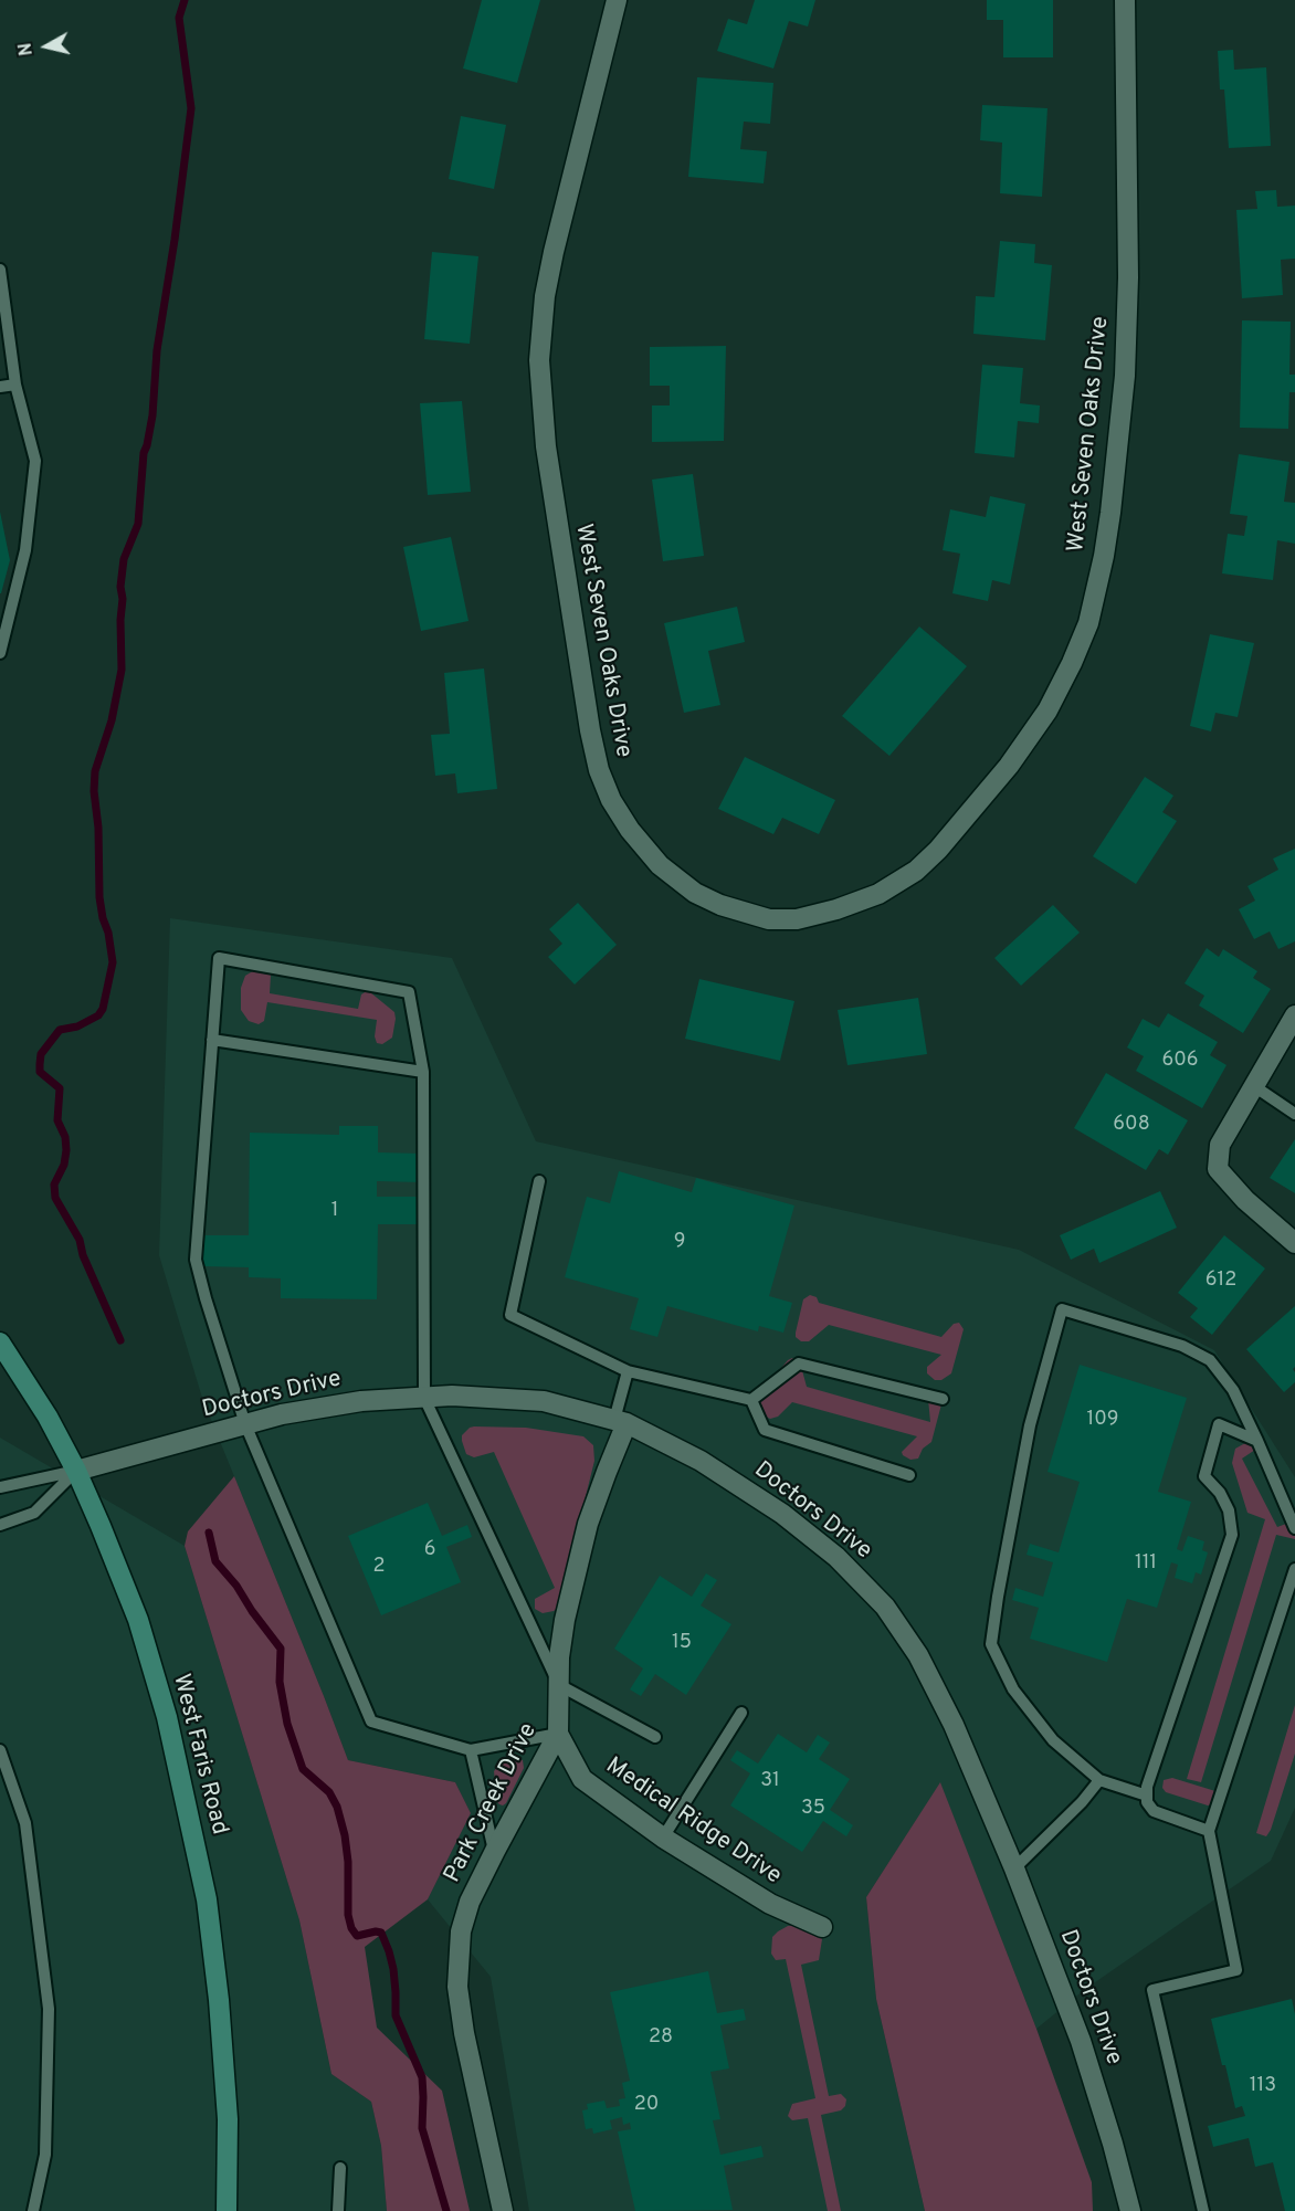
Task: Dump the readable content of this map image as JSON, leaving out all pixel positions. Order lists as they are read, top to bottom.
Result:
{
  "streets": {
    "main road": ["West Faris Road"],
    "street": [
      "West Seven Oaks Drive",
      "Doctors Drive",
      "Park Creek Drive",
      "Medical Ridge Drive"
    ]
  },
  "crossings": [
    ["Doctors Drive", "West Faris Road"],
    ["Doctors Drive", "Park Creek Drive"],
    ["Park Creek Drive", "Medical Ridge Drive"]
  ],
  "house_numbers": [
    "606",
    "608",
    "1",
    "9",
    "612",
    "109",
    "6",
    "111",
    "2",
    "15",
    "31",
    "35",
    "28",
    "113",
    "20"
  ],
  "north": "left"
}
